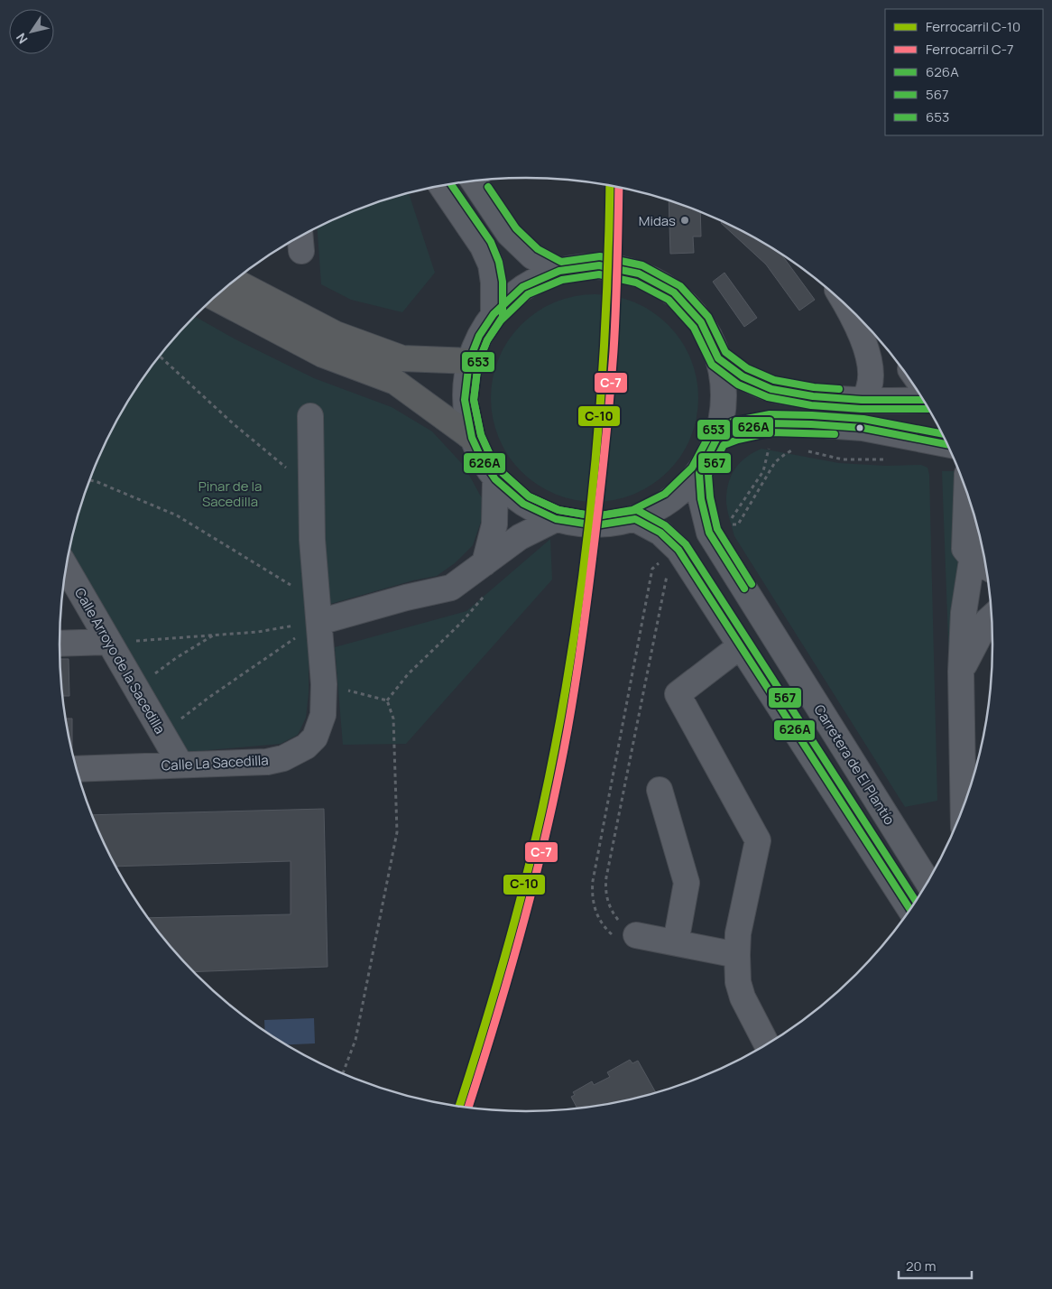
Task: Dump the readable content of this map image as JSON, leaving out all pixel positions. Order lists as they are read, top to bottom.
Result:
{
  "streets": {
    "street": ["Calle Arroyo de la Sacedilla", "Calle La Sacedilla", "Carretera de El Plantío"]
  },
  "crossings": [
    ["Calle Arroyo de la Sacedilla", "Calle La Sacedilla"]
  ],
  "parks": ["Pinar de la Sacedilla"],
  "places": ["Midas"],
  "lines": [
    "transit line 653",
    "rail line C-10",
    "rail line C-7",
    "transit line 626A",
    "transit line 567"
  ],
  "legend": [
    "Ferrocarril C-10",
    "Ferrocarril C-7",
    "626A",
    "567",
    "653"
  ],
  "scale_bar": "20 m",
  "north": "bottom left"
}
